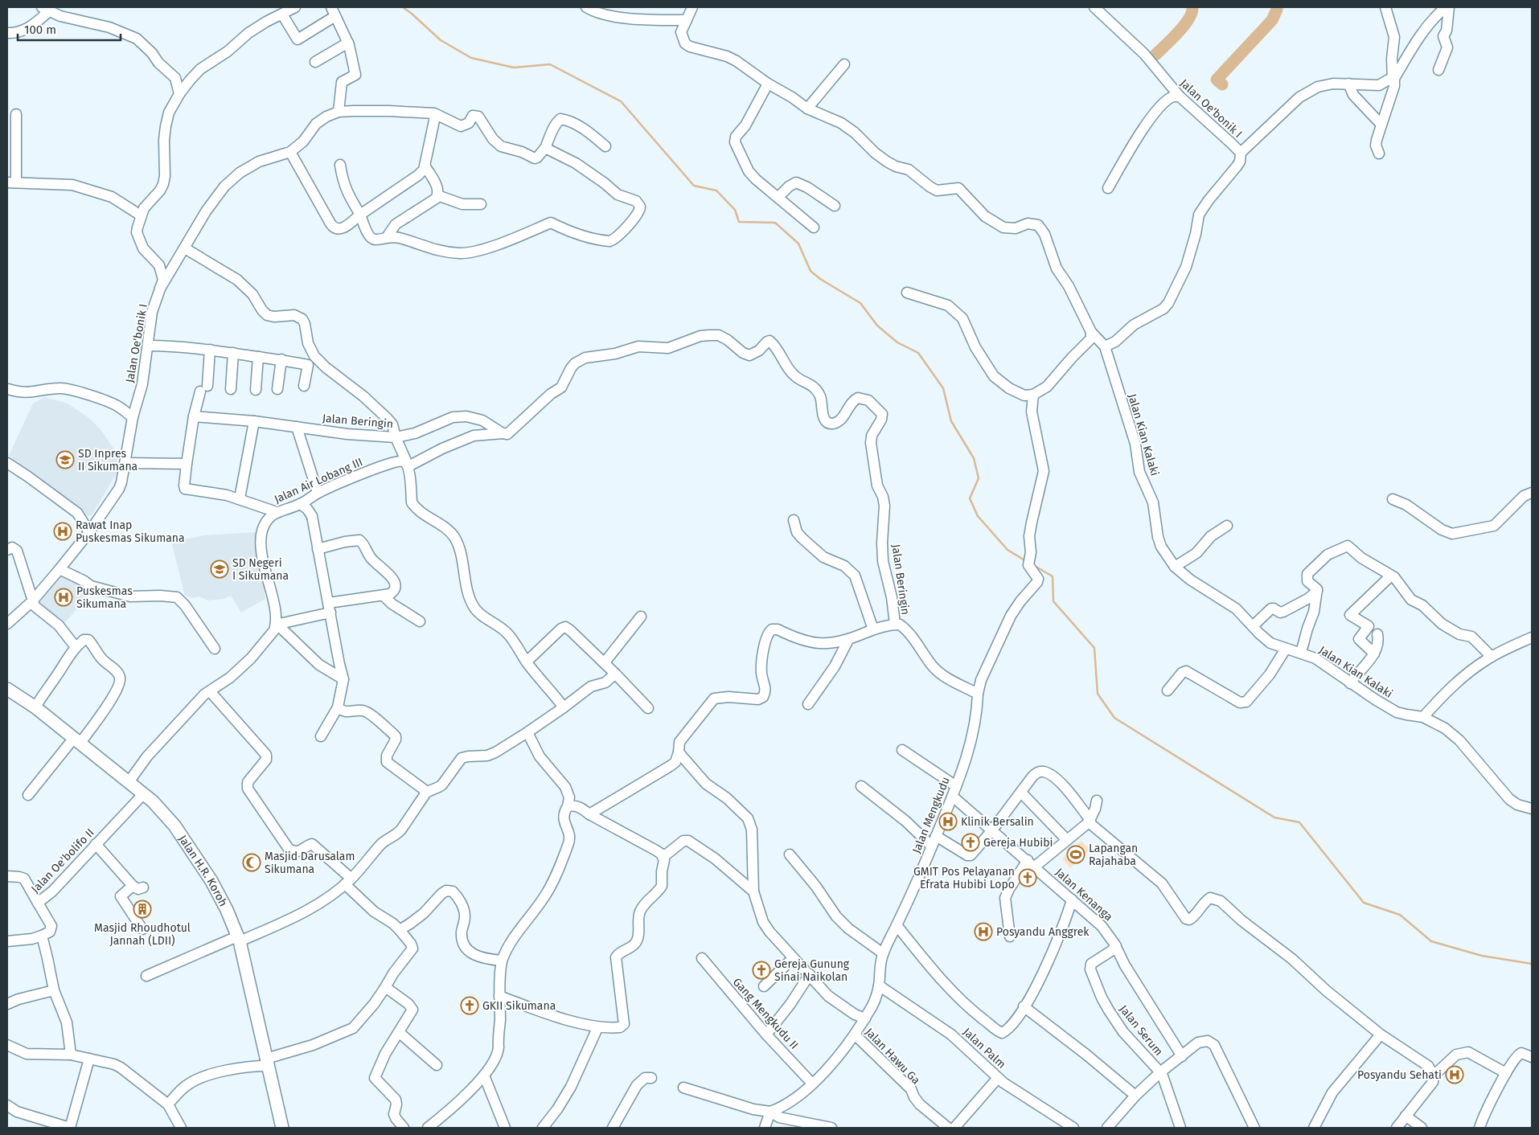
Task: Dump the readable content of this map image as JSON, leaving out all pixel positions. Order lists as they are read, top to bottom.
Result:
{
  "streets": {
    "main road": ["Jalan H.R. Koroh"],
    "street": [
      "Jalan Oe'bonik I",
      "Jalan Beringin",
      "Jalan Kian Kalaki",
      "Jalan Air Lobang III",
      "Jalan Mengkudu",
      "Jalan Oe'bolifo II",
      "Jalan Kenanga",
      "Gang Mengkudu II",
      "Jalan Serum",
      "Jalan Palm",
      "Jalan Hawu Ga"
    ]
  },
  "crossings": [
    ["Jalan Oe'bonik I", "Jalan Kian Kalaki"],
    ["Jalan Mengkudu", "Jalan Kenanga"],
    ["Jalan Mengkudu", "Gang Mengkudu II"],
    ["Jalan Mengkudu", "Jalan Palm"],
    ["Jalan Mengkudu", "Jalan Hawu Ga"],
    ["Jalan Oe'bolifo II", "Jalan H.R. Koroh"],
    ["Jalan Kenanga", "Jalan Serum"]
  ],
  "places": {
    "school or university": ["SD Inpres II Sikumana", "SD Negeri I Sikumana"],
    "hospital": [
      "Rawat Inap Puskesmas Sikumana",
      "Puskesmas Sikumana",
      "Klinik Bersalin",
      "Posyandu Anggrek",
      "Posyandu Sehati"
    ],
    "church": [
      "Gereja Hubibi",
      "GMIT Pos Pelayanan Efrata Hubibi Lopo",
      "Gereja Gunung Sinai Naikolan",
      "GKII Sikumana"
    ],
    "sports": ["Lapangan Rajahaba"],
    "mosque": ["Masjid Darusalam Sikumana"],
    "building": ["Masjid Rhoudhotul Jannah (LDII)"]
  },
  "scale_bar": "100 m"
}
